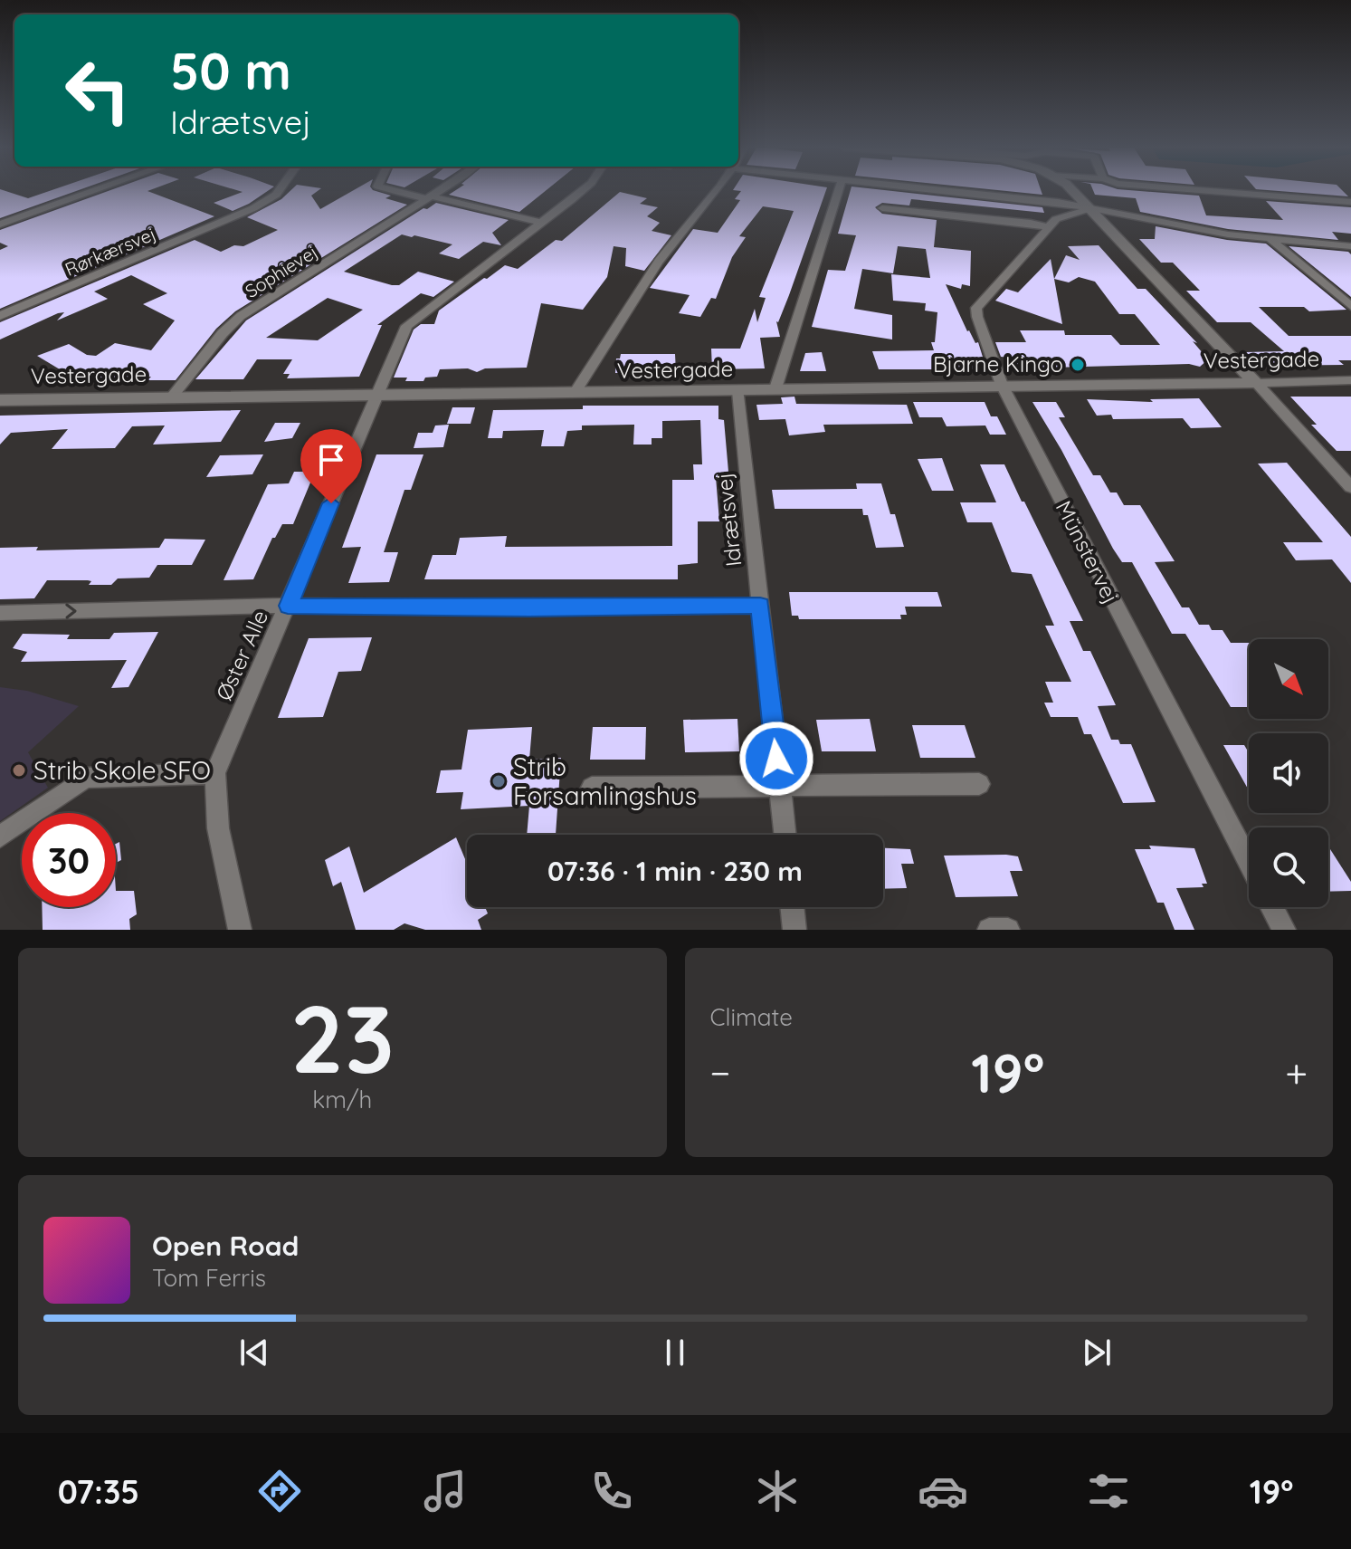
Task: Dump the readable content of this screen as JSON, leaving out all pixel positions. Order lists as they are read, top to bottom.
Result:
{
  "streets": {
    "street": [
      "Rørkærsvej",
      "Sophievej",
      "Vestergade",
      "Idrætsvej",
      "Münstervej",
      "Øster Alle"
    ]
  },
  "crossings": [
    ["Sophievej", "Vestergade"],
    ["Vestergade", "Idrætsvej"],
    ["Vestergade", "Münstervej"],
    ["Vestergade", "Øster Alle"]
  ],
  "places": ["Bjarne Kingo", "Strib Skole SFO", "Strib Forsamlingshus"],
  "north": "bottom right",
  "page": {
    "turn": ["50 m", "Idrætsvej"],
    "limit": "30",
    "trip": "07:36 · 1 min · 230 m",
    "tile": [
      ["23", "km/h"],
      "Climate"
    ],
    "heat": ["−", "19°", "+"],
    "song": ["Open Road", "Tom Ferris"],
    "tabs": ["07:35", "19°"]
  }
}
